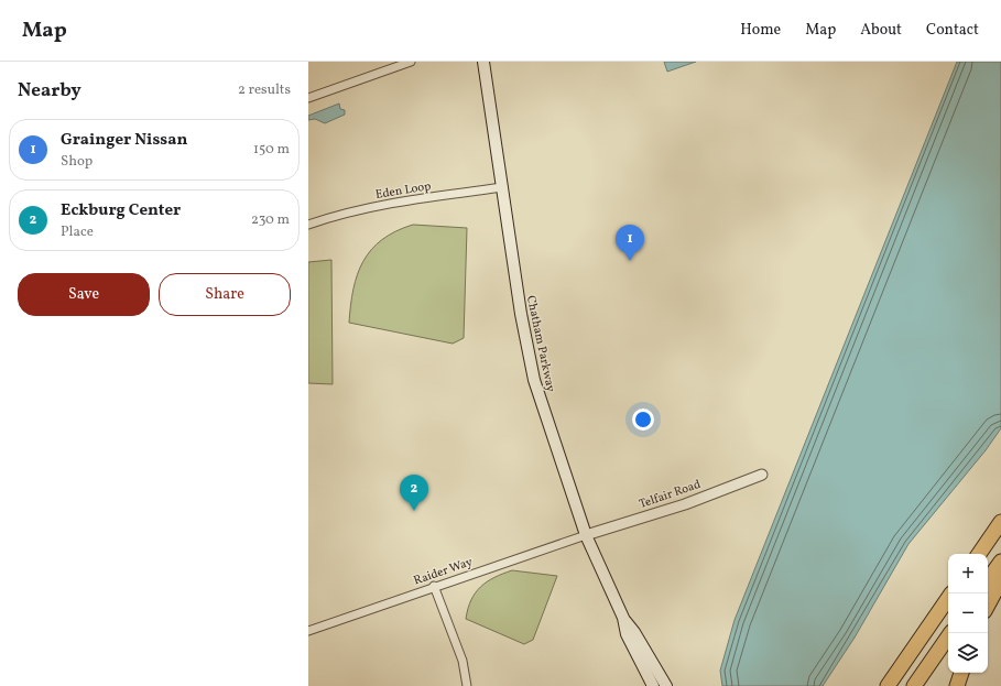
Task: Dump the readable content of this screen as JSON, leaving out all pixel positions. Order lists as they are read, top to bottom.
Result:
{
  "streets": {
    "main road": ["Chatham Parkway"],
    "street": ["Eden Loop", "Telfair Road", "Raider Way"]
  },
  "crossings": [
    ["Eden Loop", "Chatham Parkway"],
    ["Chatham Parkway", "Telfair Road"],
    ["Chatham Parkway", "Raider Way"],
    ["Telfair Road", "Raider Way"]
  ],
  "page": {
    "header": "Map",
    "nav": [
      "Home",
      "Map",
      "About",
      "Contact"
    ],
    "heading": ["Nearby", "2 results"],
    "list": [
      {
        "mark": "1",
        "name": "Grainger Nissan",
        "note": "Shop",
        "value": "150 m"
      },
      {
        "mark": "2",
        "name": "Eckburg Center",
        "note": "Place",
        "value": "230 m"
      }
    ],
    "pins": ["1", "2"],
    "buttons": ["Save", "Share"],
    "map_buttons": ["+", "−"]
  }
}
